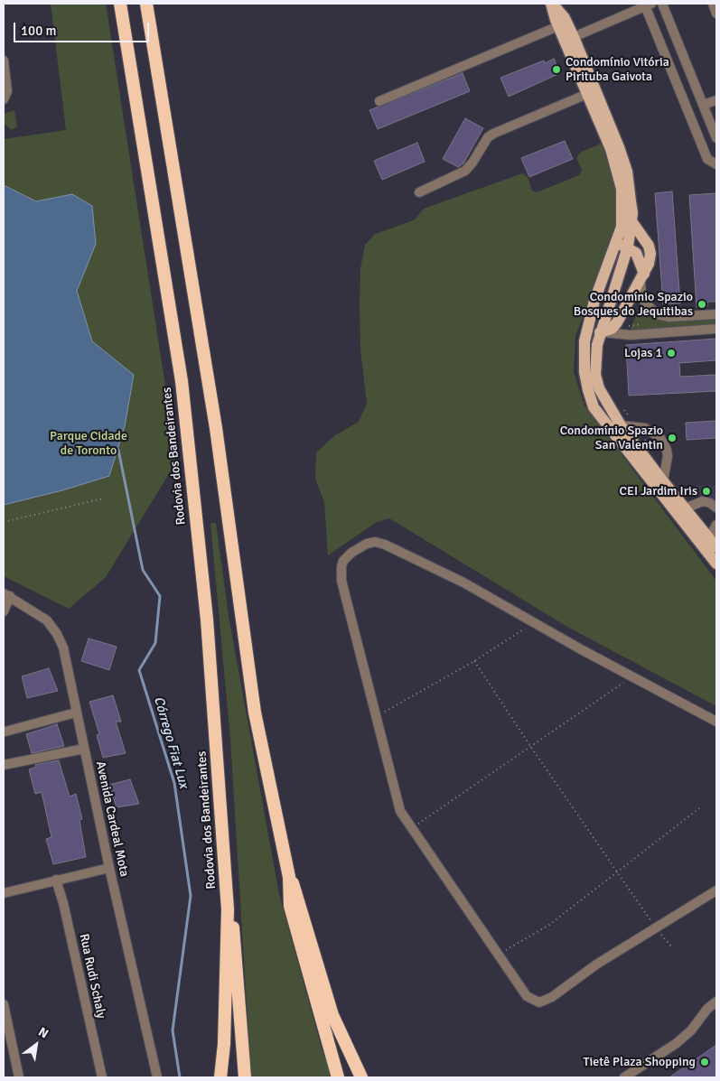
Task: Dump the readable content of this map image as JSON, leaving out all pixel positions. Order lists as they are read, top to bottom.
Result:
{
  "streets": {
    "highway": ["Rodovia dos Bandeirantes"],
    "street": ["Avenida Cardeal Mota", "Rua Rudi Schaly"]
  },
  "water": ["Córrego Fiat Lux"],
  "parks": ["Parque Cidade de Toronto"],
  "places": [
    "Condomínio Vitória Pirituba Gaivota",
    "Condomínio Spazio Bosques do Jequitibas",
    "Lojas 1",
    "Condomínio Spazio San Valentin",
    "CEI Jardim Iris",
    "Tietê Plaza Shopping"
  ],
  "scale_bar": "100 m",
  "north": "top right"
}
